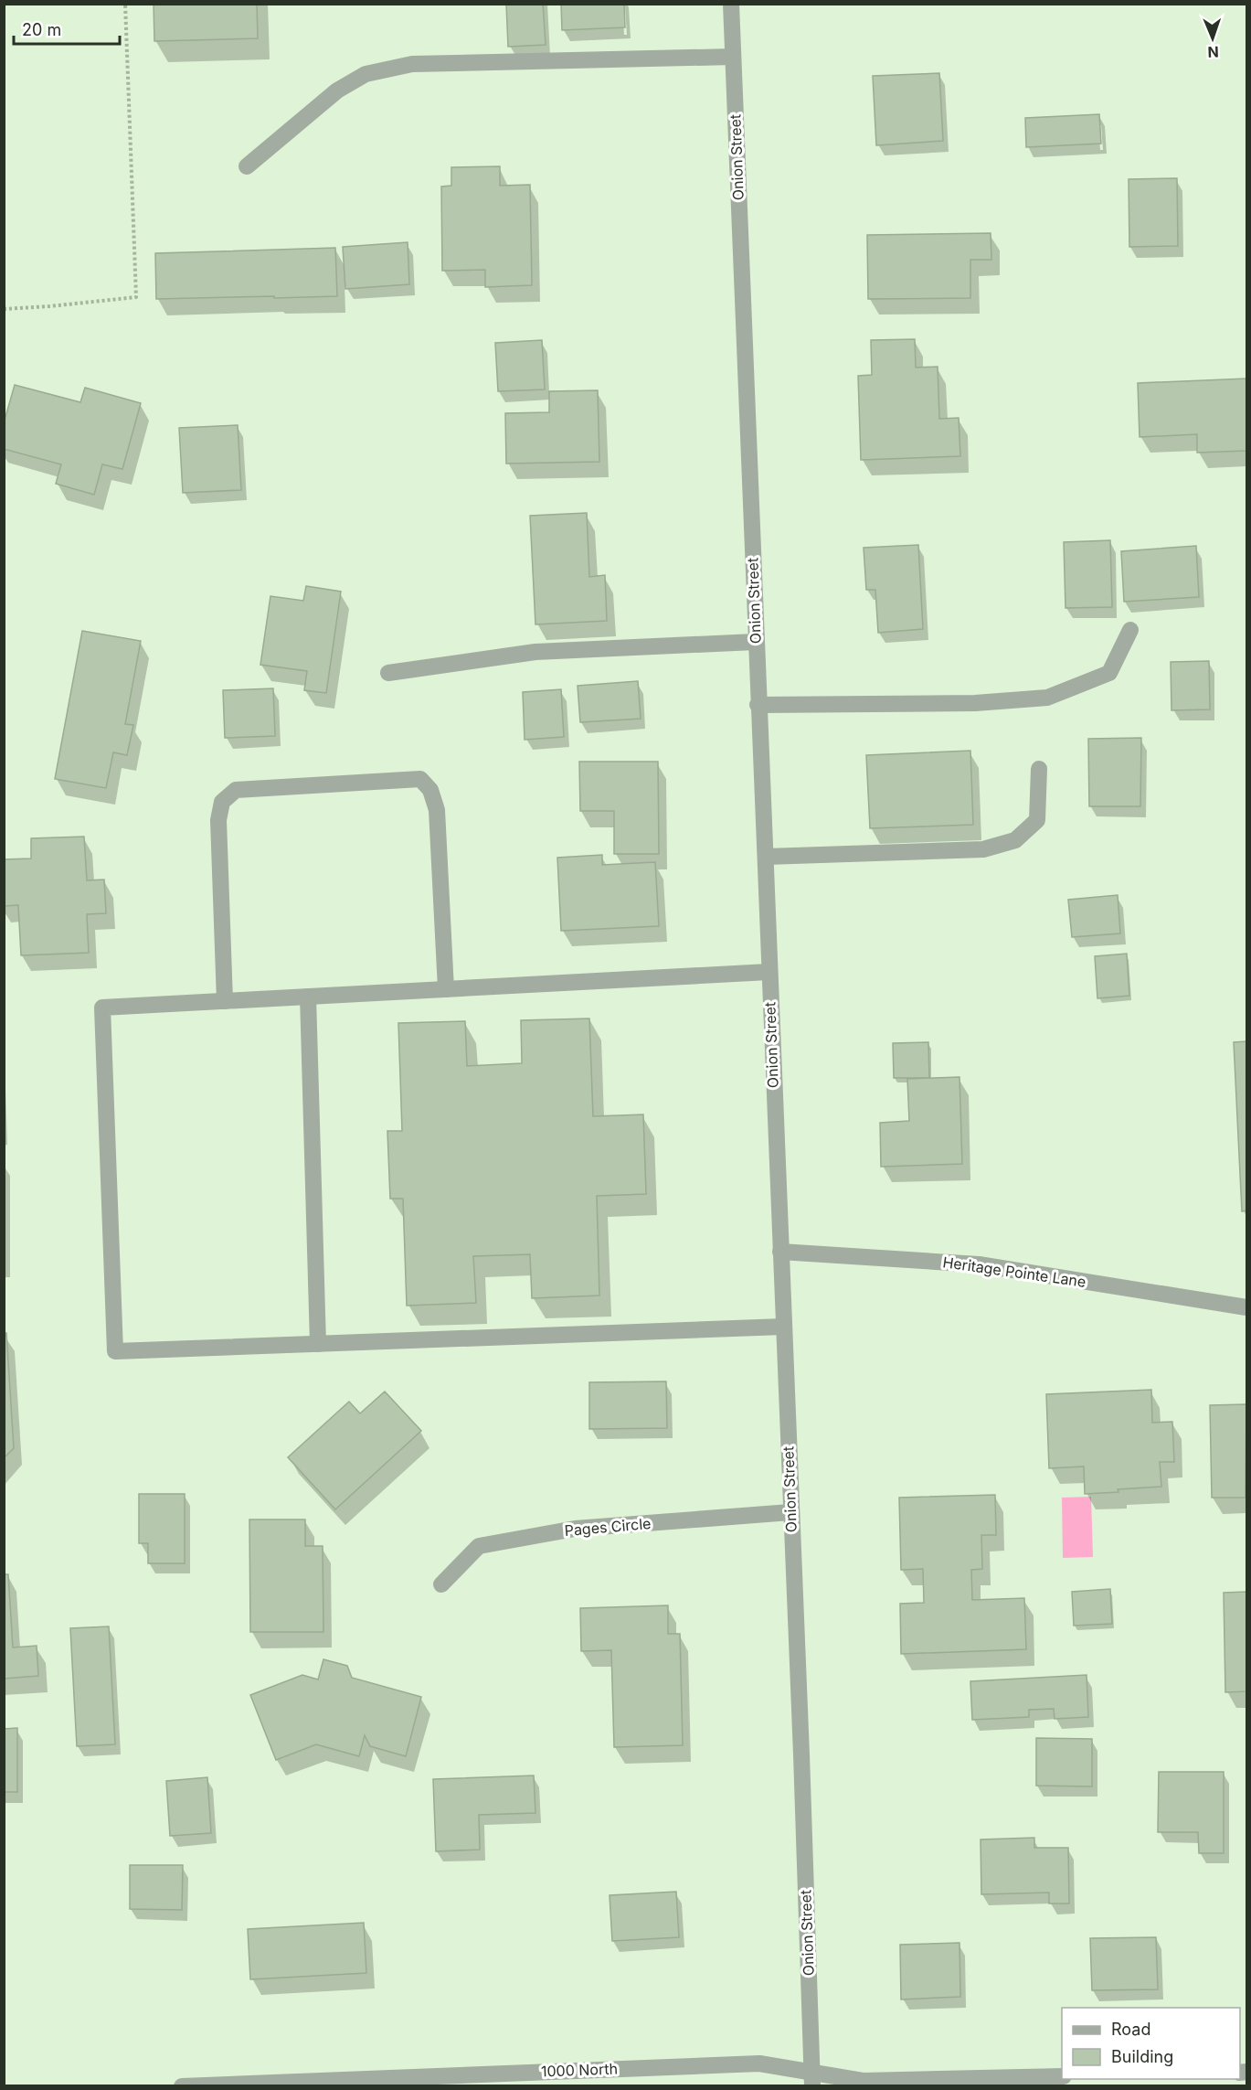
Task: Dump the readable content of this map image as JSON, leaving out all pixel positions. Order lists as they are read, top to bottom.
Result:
{
  "streets": {
    "street": [
      "Onion Street",
      "Heritage Pointe Lane",
      "Pages Circle",
      "1000 North"
    ]
  },
  "crossings": [
    ["Onion Street", "Heritage Pointe Lane"],
    ["Onion Street", "Pages Circle"],
    ["Onion Street", "1000 North"]
  ],
  "legend": ["Road", "Building"],
  "scale_bar": "20 m",
  "north": "bottom"
}
